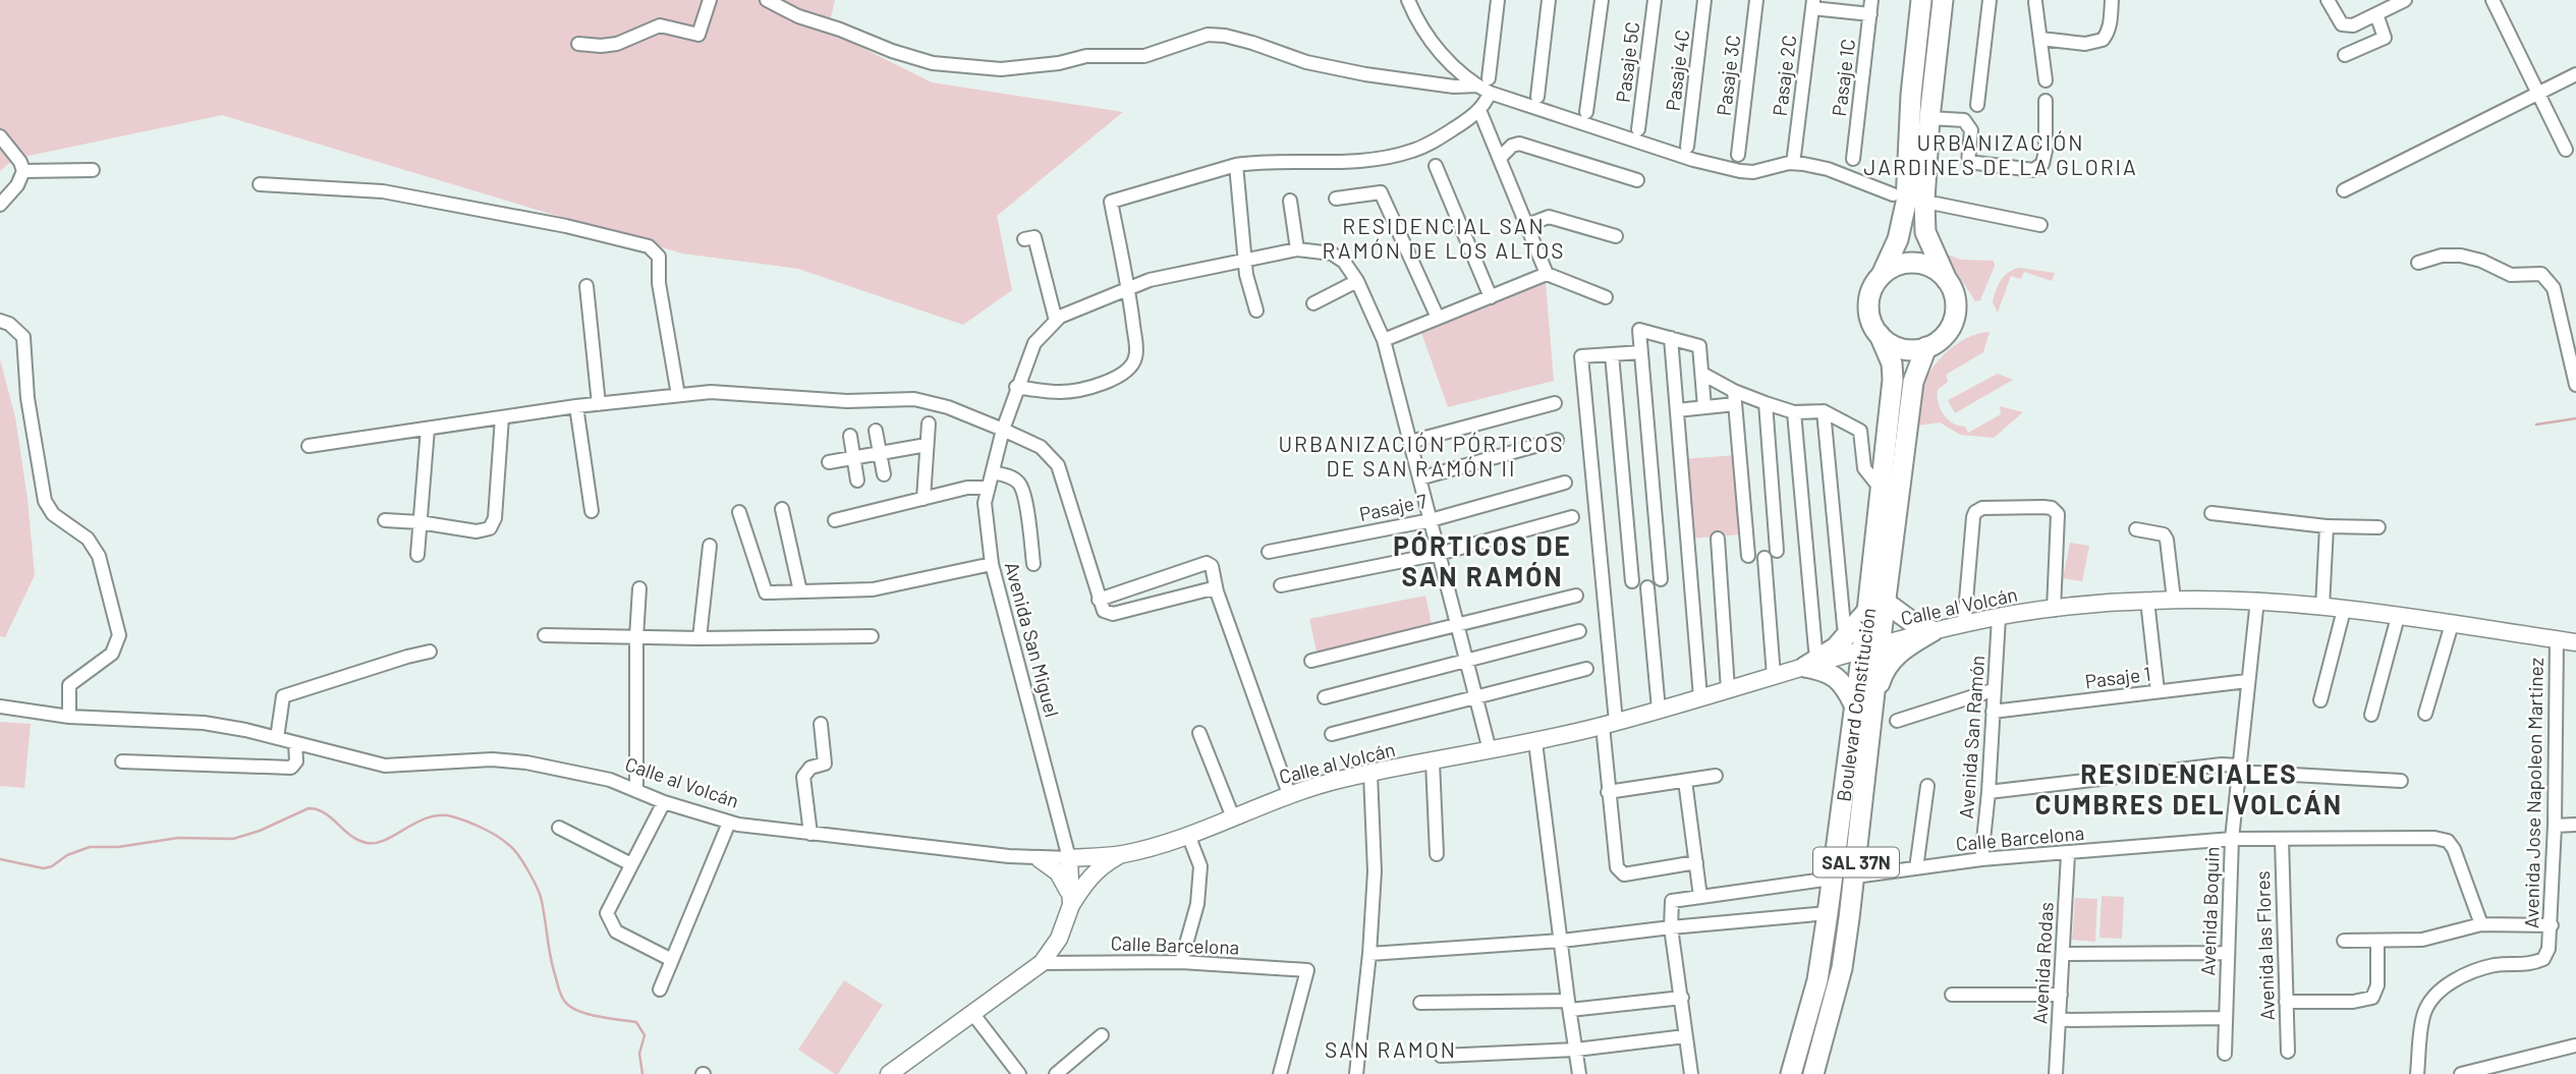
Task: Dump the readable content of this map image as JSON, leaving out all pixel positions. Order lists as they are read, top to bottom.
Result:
{
  "streets": {
    "highway": ["Boulevard Constitución", "SAL 37N"],
    "main road": ["Calle al Volcán"],
    "street": [
      "Pasaje 5C",
      "Pasaje 4C",
      "Pasaje 3C",
      "Pasaje 2C",
      "Pasaje 1C",
      "Pasaje 7",
      "Avenida San Miguel",
      "Pasaje 1",
      "Avenida San Ramón",
      "Avenida Jose Napoleon Martinez",
      "Calle Barcelona",
      "Avenida Boquin",
      "Avenida las Flores",
      "Avenida Rodas"
    ]
  },
  "crossings": [
    ["Calle al Volcán", "Avenida San Miguel"],
    ["Calle al Volcán", "Boulevard Constitución"],
    ["Calle al Volcán", "Avenida San Ramón"],
    ["Calle al Volcán", "Avenida Jose Napoleon Martinez"],
    ["Calle al Volcán", "Avenida Boquin"],
    ["Pasaje 1", "Avenida San Ramón"],
    ["Pasaje 1", "Avenida Boquin"],
    ["Boulevard Constitución", "Calle Barcelona"],
    ["Boulevard Constitución", "SAL 37N"],
    ["Avenida San Ramón", "Calle Barcelona"],
    ["Calle Barcelona", "Avenida Boquin"],
    ["Calle Barcelona", "Avenida las Flores"],
    ["Calle Barcelona", "Avenida Rodas"]
  ],
  "districts": [
    "URBANIZACIÓN JARDINES DE LA GLORIA",
    "RESIDENCIAL SAN RAMÓN DE LOS ALTOS",
    "URBANIZACIÓN PÓRTICOS DE SAN RAMÓN II",
    "PÓRTICOS DE SAN RAMÓN",
    "RESIDENCIALES CUMBRES DEL VOLCÁN",
    "SAN RAMON"
  ]
}
